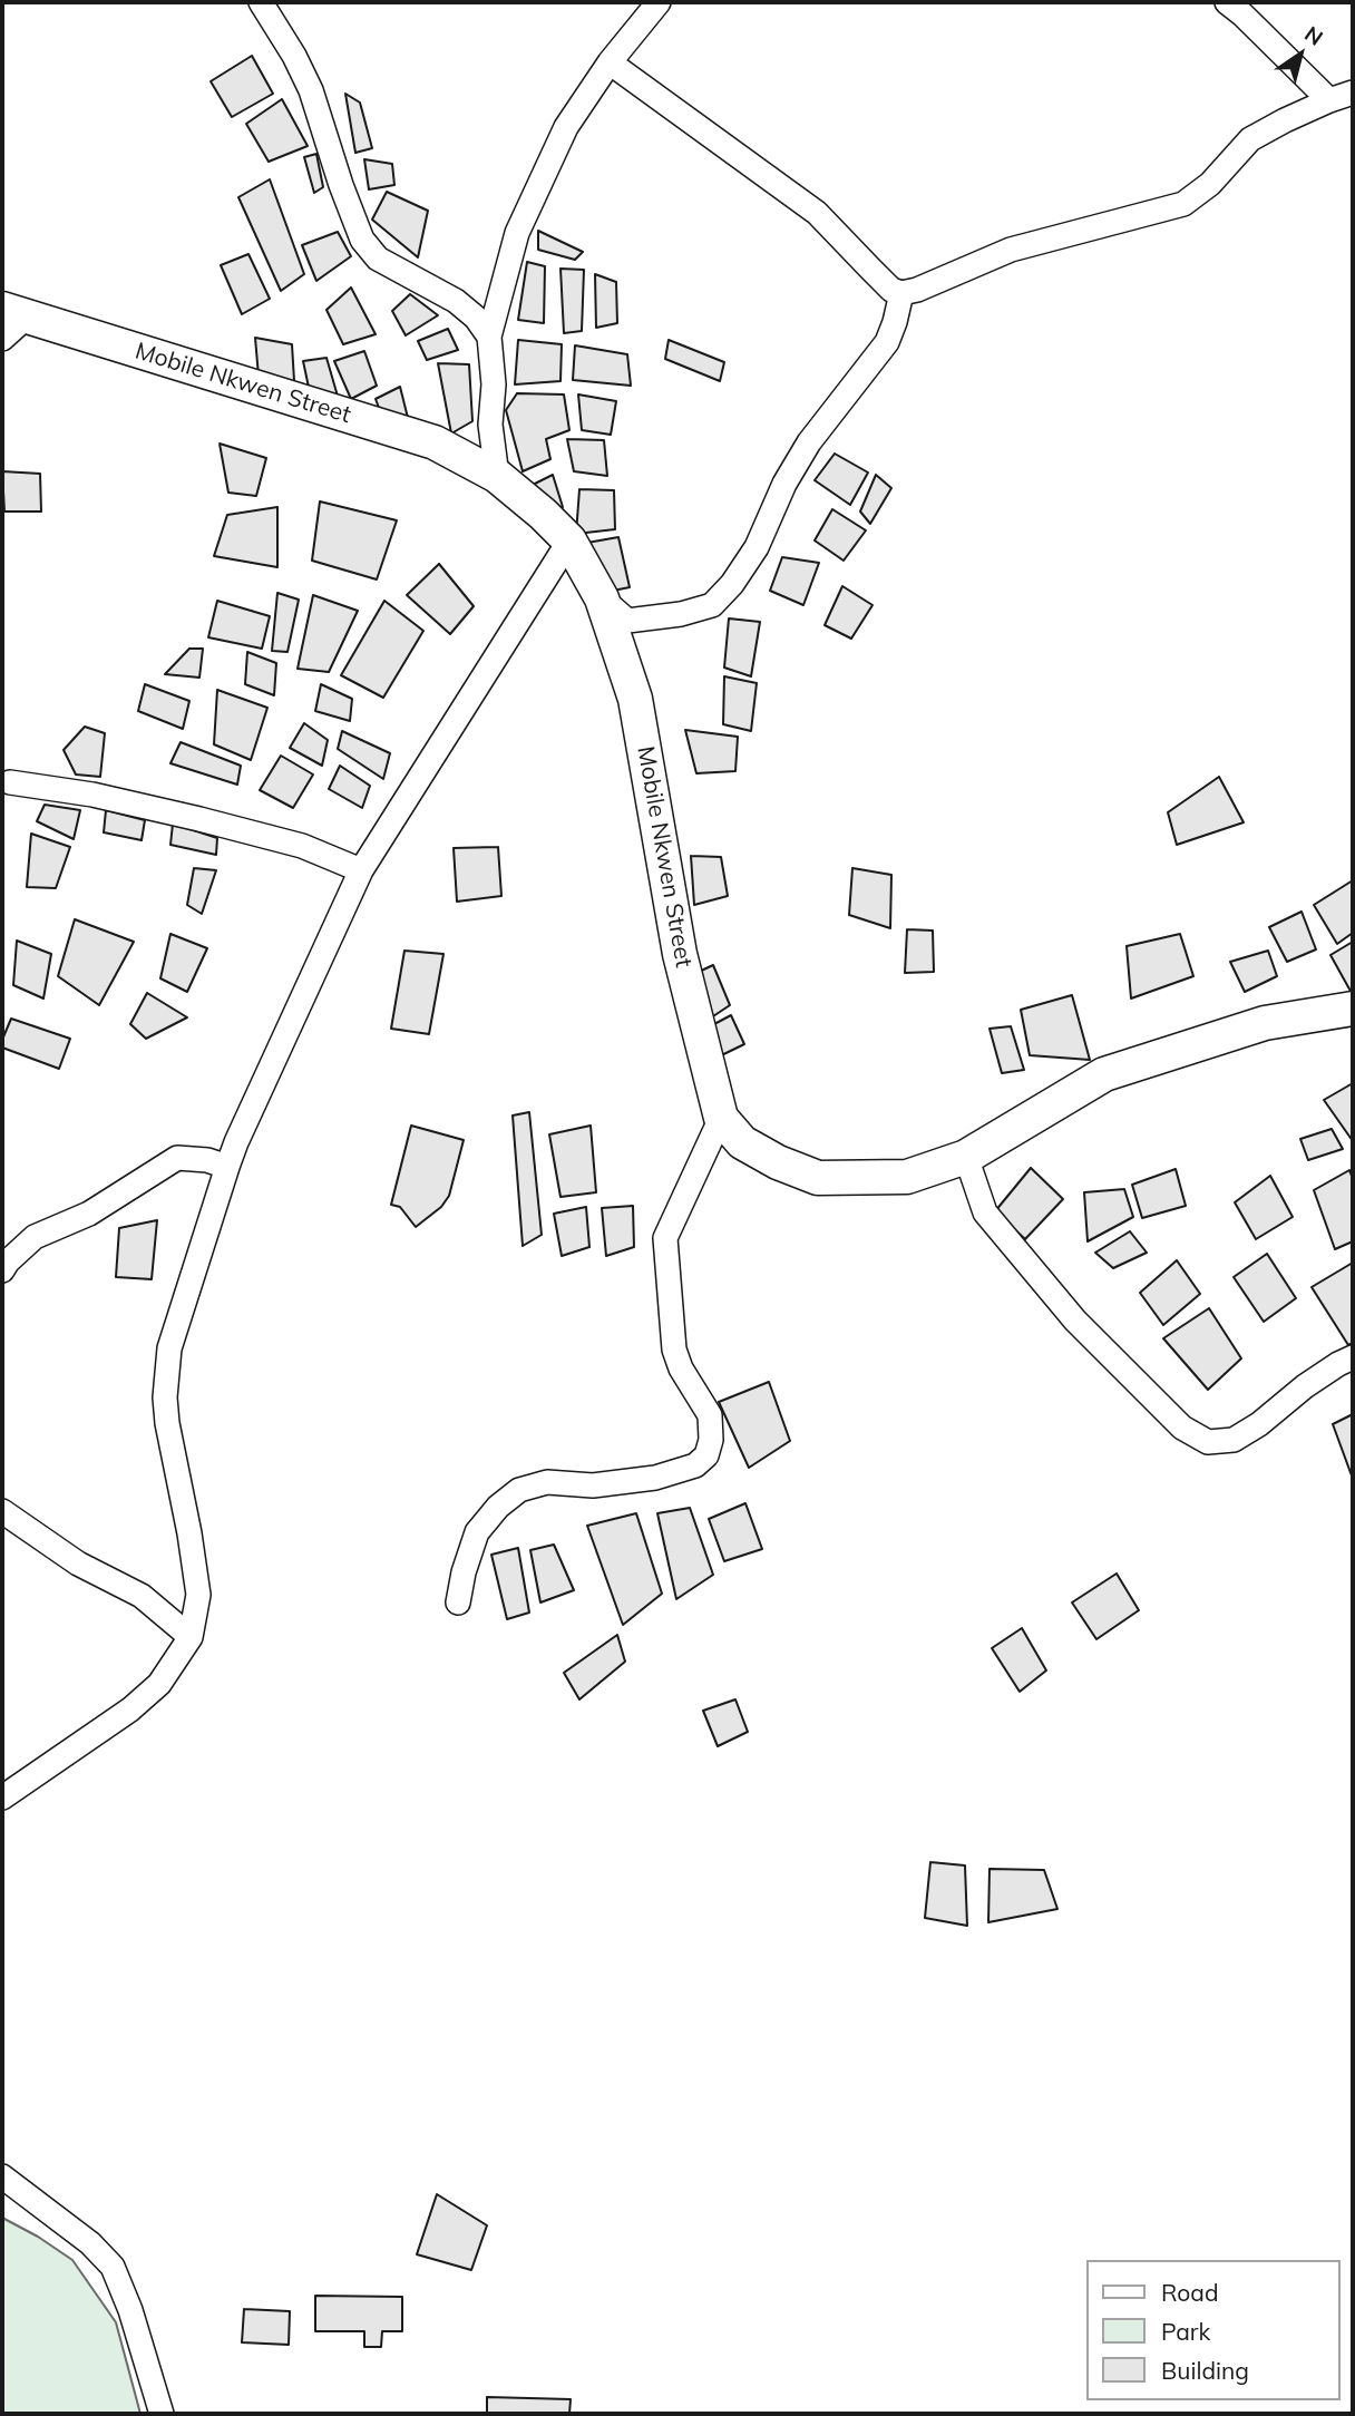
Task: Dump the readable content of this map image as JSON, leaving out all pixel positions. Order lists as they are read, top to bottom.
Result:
{
  "streets": {
    "highway": ["Mobile Nkwen Street"]
  },
  "legend": ["Road", "Park", "Building"],
  "north": "top right"
}
